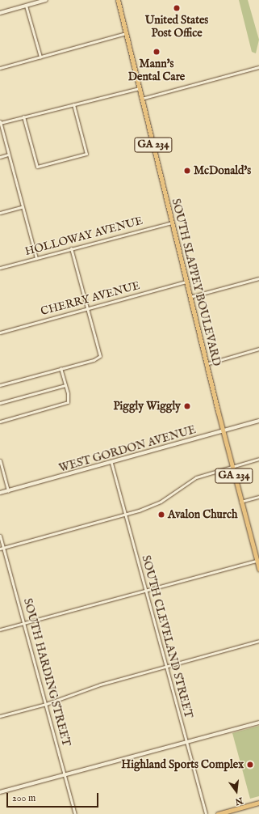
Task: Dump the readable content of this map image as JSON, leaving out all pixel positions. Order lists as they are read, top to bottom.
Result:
{
  "streets": {
    "main road": ["GA 234", "SOUTH SLAPPEY BOULEVARD"],
    "street": [
      "HOLLOWAY AVENUE",
      "CHERRY AVENUE",
      "WEST GORDON AVENUE",
      "SOUTH CLEVELAND STREET",
      "SOUTH HARDING STREET"
    ]
  },
  "crossings": [
    ["HOLLOWAY AVENUE", "SOUTH SLAPPEY BOULEVARD"],
    ["SOUTH SLAPPEY BOULEVARD", "CHERRY AVENUE"],
    ["SOUTH SLAPPEY BOULEVARD", "WEST GORDON AVENUE"],
    ["WEST GORDON AVENUE", "SOUTH CLEVELAND STREET"]
  ],
  "places": [
    "United States Post Office",
    "Mann's Dental Care",
    "McDonald's",
    "Piggly Wiggly",
    "Avalon Church",
    "Highland Sports Complex"
  ],
  "scale_bar": "200 m",
  "north": "bottom"
}
